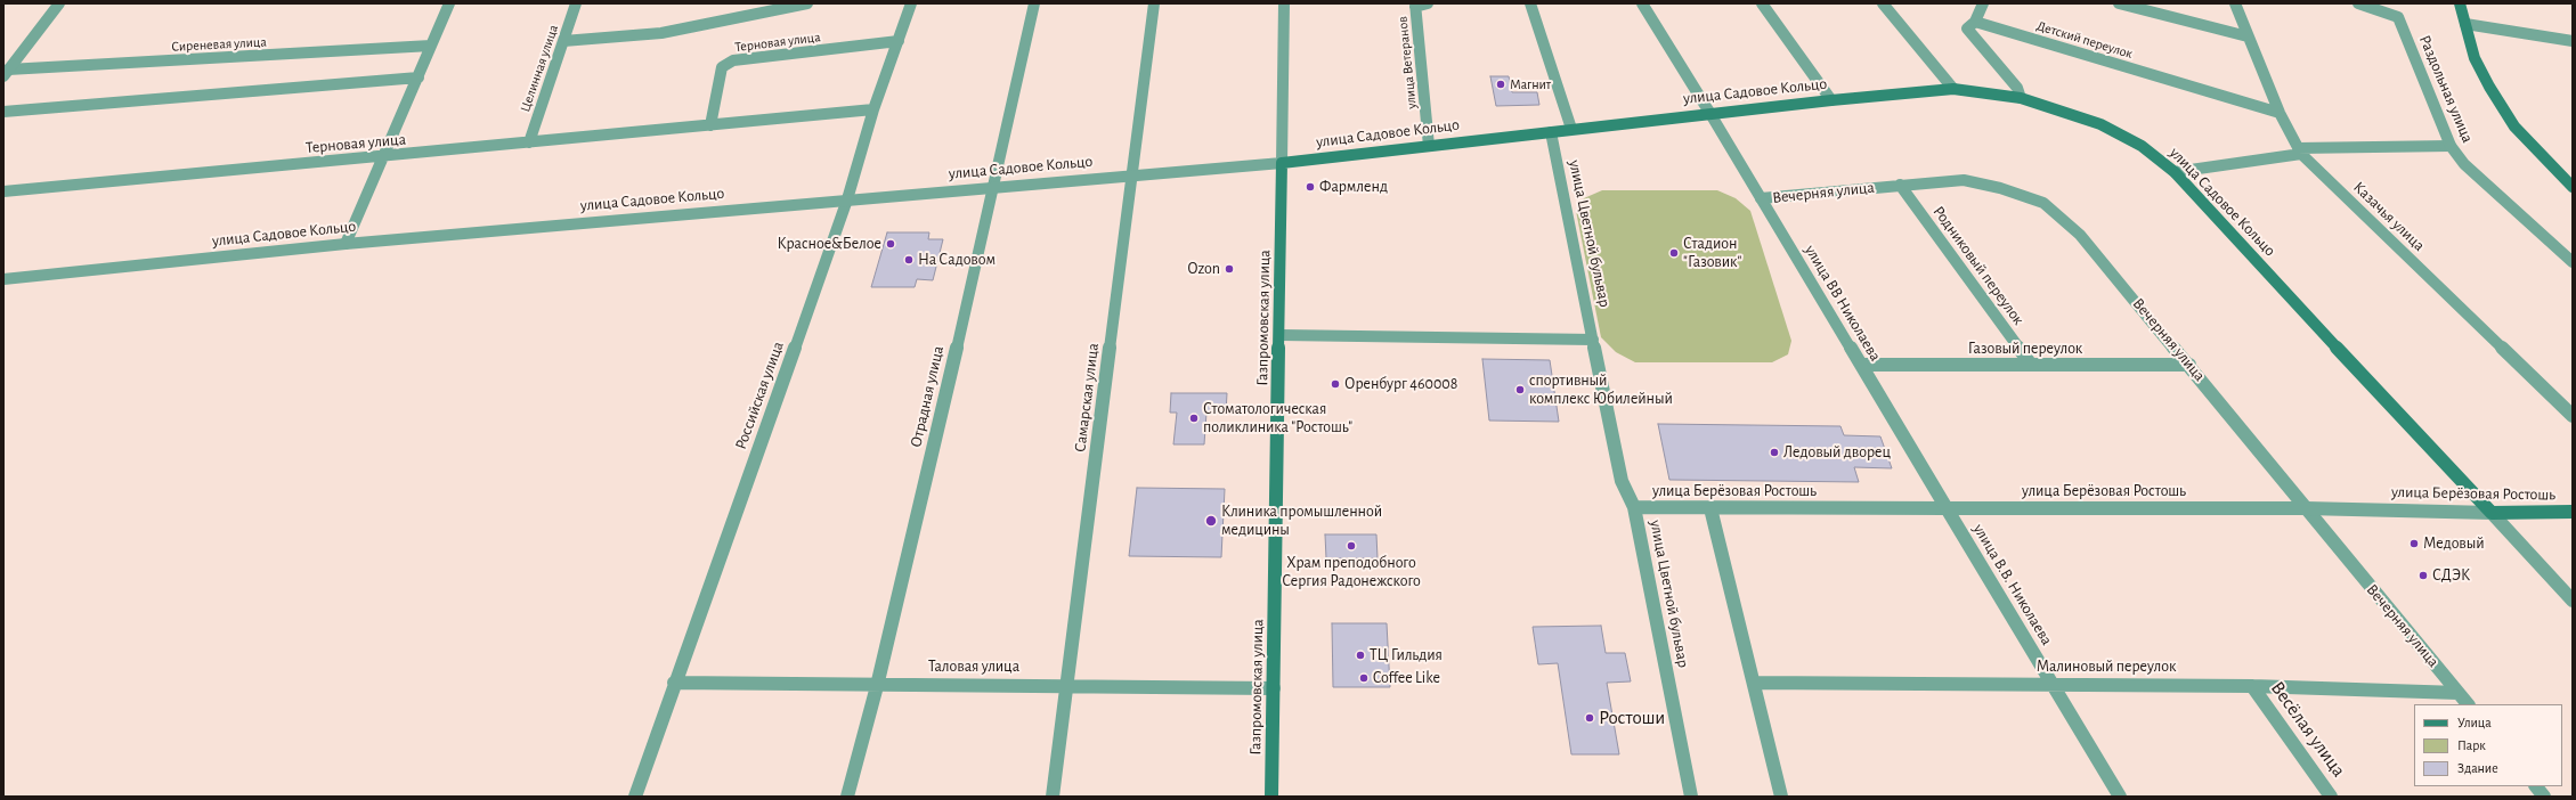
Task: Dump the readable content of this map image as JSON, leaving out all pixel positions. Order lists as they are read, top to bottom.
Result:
{
  "streets": {
    "main road": ["улица Садовое Кольцо", "Газпромовская улица", "улица Берёзовая Ростошь"],
    "street": [
      "Детский переулок",
      "Терновая улица",
      "Сиреневая улица",
      "улица Ветеранов",
      "Целинная улица",
      "Раздольная улица",
      "Вечерняя улица",
      "Казачья улица",
      "улица Цветной бульвар",
      "Родниковый переулок",
      "улица ВВ Николаева",
      "Газовый переулок",
      "Российская улица",
      "Отрадная улица",
      "Самарская улица",
      "улица В.В. Николаева",
      "Таловая улица",
      "Малиновый переулок",
      "Весёлая улица"
    ]
  },
  "crossings": [
    ["Детский переулок", "Казачья улица"],
    ["Терновая улица", "Целинная улица"],
    ["Терновая улица", "Российская улица"],
    ["улица Ветеранов", "улица Садовое Кольцо"],
    ["улица Садовое Кольцо", "улица Цветной бульвар"],
    ["улица Садовое Кольцо", "улица ВВ Николаева"],
    ["улица Садовое Кольцо", "Газпромовская улица"],
    ["улица Садовое Кольцо", "Российская улица"],
    ["улица Садовое Кольцо", "Отрадная улица"],
    ["улица Садовое Кольцо", "Самарская улица"],
    ["улица Садовое Кольцо", "улица Берёзовая Ростошь"],
    ["Вечерняя улица", "Родниковый переулок"],
    ["Вечерняя улица", "улица ВВ Николаева"],
    ["Вечерняя улица", "Газовый переулок"],
    ["Вечерняя улица", "улица Берёзовая Ростошь"],
    ["Вечерняя улица", "Малиновый переулок"],
    ["улица Цветной бульвар", "улица Берёзовая Ростошь"],
    ["Родниковый переулок", "Газовый переулок"],
    ["улица ВВ Николаева", "Газовый переулок"],
    ["улица ВВ Николаева", "улица Берёзовая Ростошь"],
    ["улица ВВ Николаева", "улица В.В. Николаева"],
    ["Газпромовская улица", "Таловая улица"],
    ["Российская улица", "Таловая улица"],
    ["Отрадная улица", "Таловая улица"],
    ["Самарская улица", "Таловая улица"],
    ["улица Берёзовая Ростошь", "улица В.В. Николаева"],
    ["улица В.В. Николаева", "Малиновый переулок"],
    ["Малиновый переулок", "Весёлая улица"]
  ],
  "places": [
    "Магнит",
    "Фармленд",
    "Красное&Белое",
    "Стадион \"Газовик\"",
    "На Садовом",
    "Ozon",
    "Оренбург 460008",
    "спортивный комплекс Юбилейный",
    "Стоматологическая поликлиника \"Ростошь\"",
    "Ледовый дворец",
    "Клиника промышленной медицины",
    "Медовый",
    "Храм преподобного Сергия Радонежского",
    "СДЭК",
    "ТЦ Гильдия",
    "Coffee Like",
    "Ростоши"
  ],
  "legend": ["Улица", "Парк", "Здание"]
}
